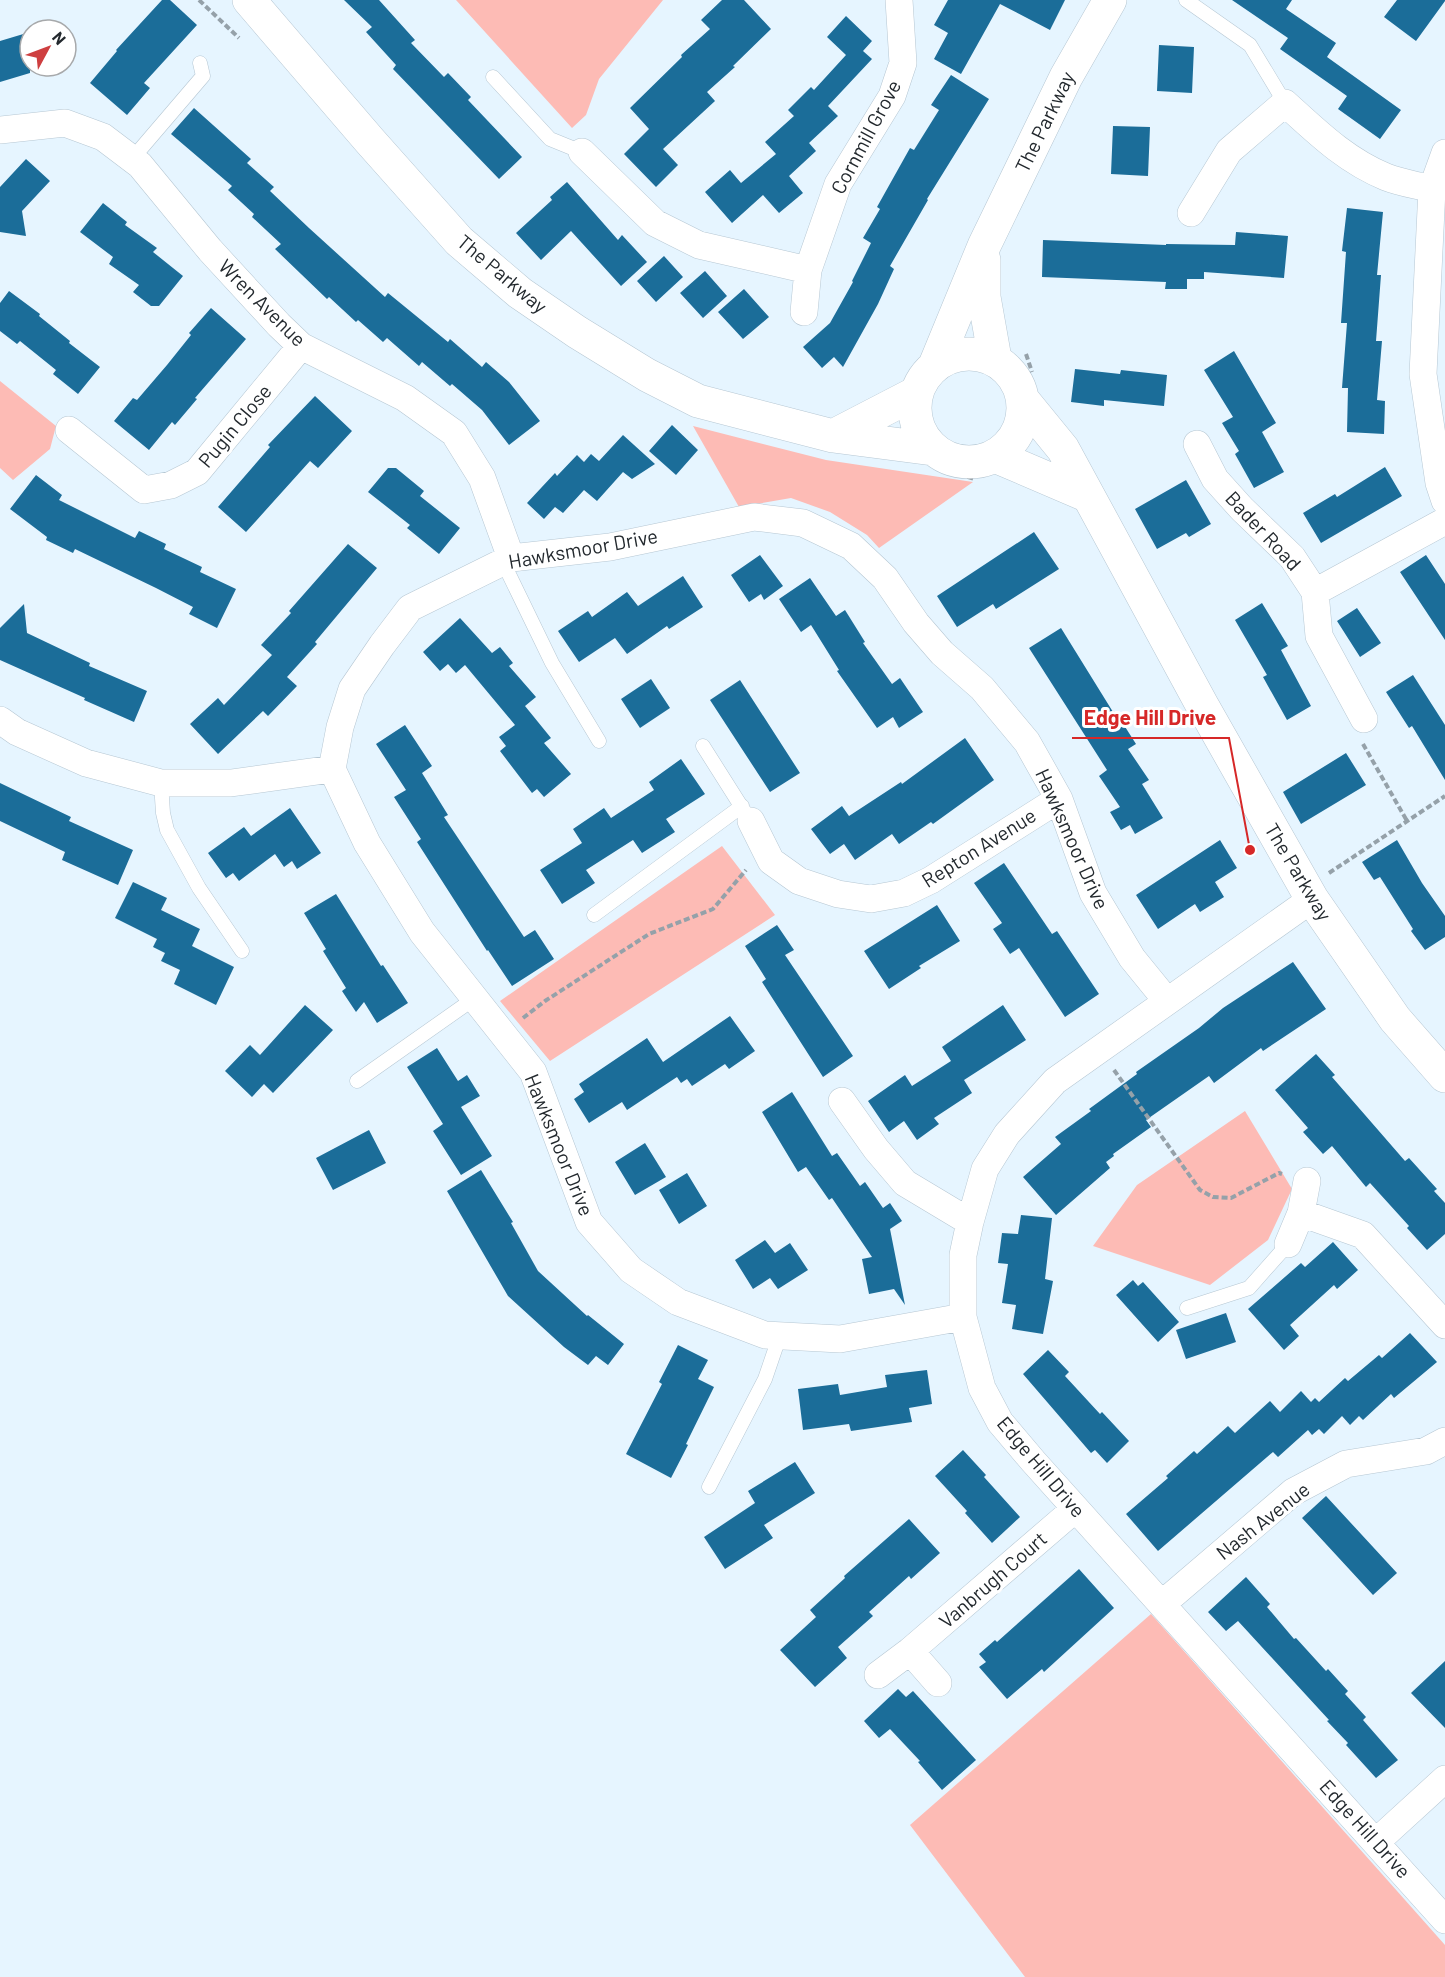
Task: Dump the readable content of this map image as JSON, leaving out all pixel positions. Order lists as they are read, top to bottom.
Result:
{
  "streets": {
    "street": [
      "The Parkway",
      "Cornmill Grove",
      "Wren Avenue",
      "Pugin Close",
      "Bader Road",
      "Hawksmoor Drive",
      "Repton Avenue",
      "Edge Hill Drive",
      "Nash Avenue",
      "Vanbrugh Court"
    ]
  },
  "crossings": [
    ["The Parkway", "Edge Hill Drive"],
    ["Wren Avenue", "Pugin Close"],
    ["Wren Avenue", "Hawksmoor Drive"],
    ["Hawksmoor Drive", "Repton Avenue"],
    ["Hawksmoor Drive", "Edge Hill Drive"],
    ["Edge Hill Drive", "Nash Avenue"],
    ["Edge Hill Drive", "Vanbrugh Court"]
  ],
  "places": ["Edge Hill Drive"],
  "north": "top right"
}
